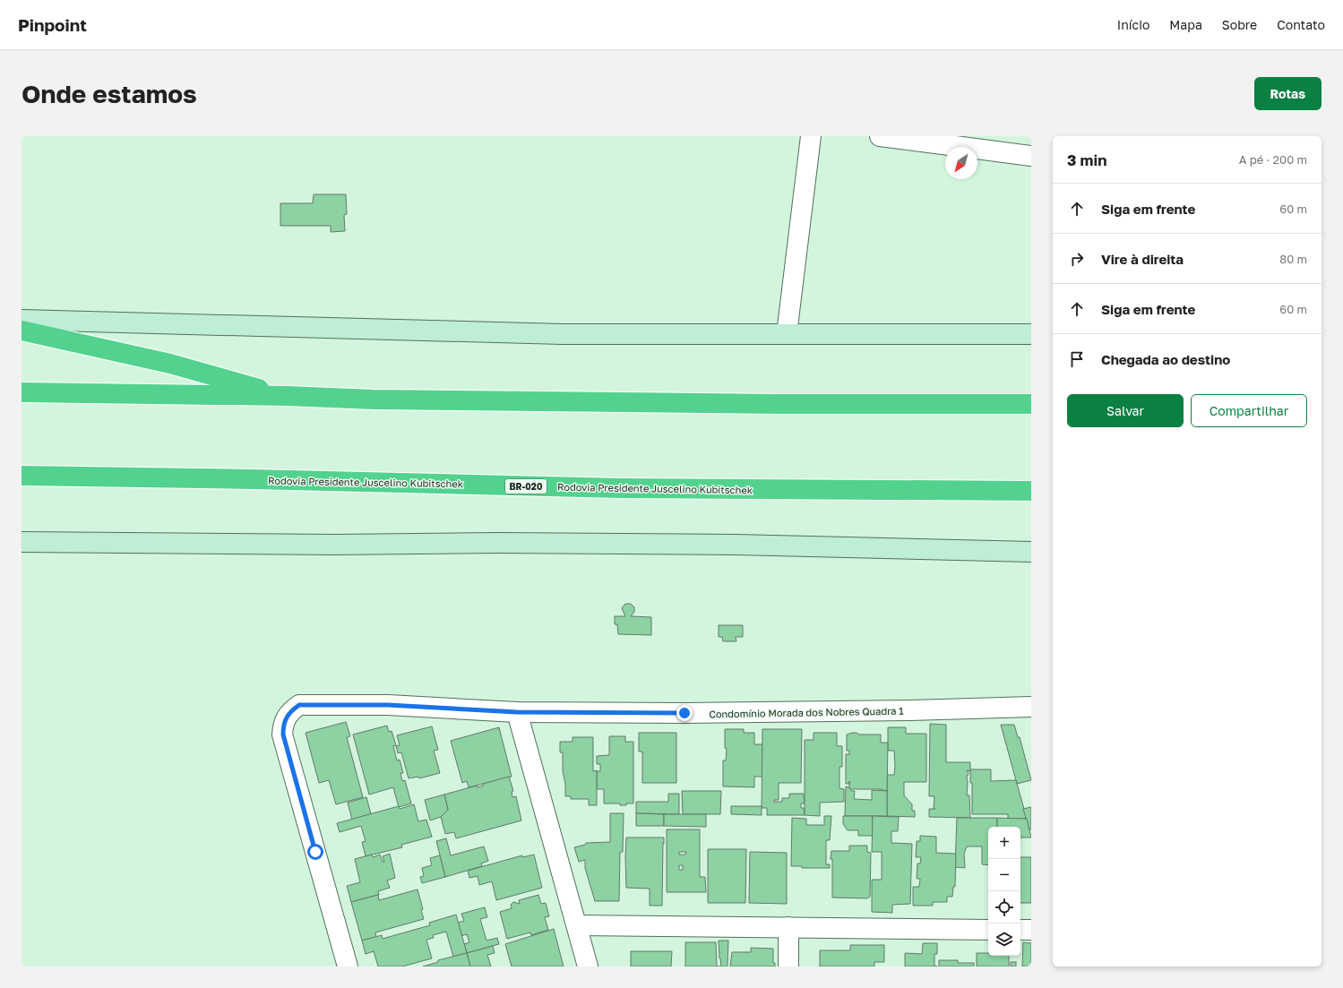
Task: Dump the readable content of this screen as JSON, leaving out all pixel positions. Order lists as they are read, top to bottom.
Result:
{
  "streets": {
    "highway": ["Rodovia Presidente Juscelino Kubitschek", "BR-020"],
    "street": ["Condomínio Morada dos Nobres Quadra 1"]
  },
  "north": "bottom left",
  "page": {
    "header": "Pinpoint",
    "nav": [
      "Início",
      "Mapa",
      "Sobre",
      "Contato"
    ],
    "buttons": [
      "Rotas",
      ["Salvar", "Compartilhar"]
    ],
    "title": "Onde estamos",
    "heading": ["3 min", "A pé · 200 m"],
    "list": [
      ["Siga em frente", "60 m"],
      ["Vire à direita", "80 m"],
      ["Siga em frente", "60 m"],
      "Chegada ao destino"
    ],
    "map_buttons": ["+", "−"]
  }
}
